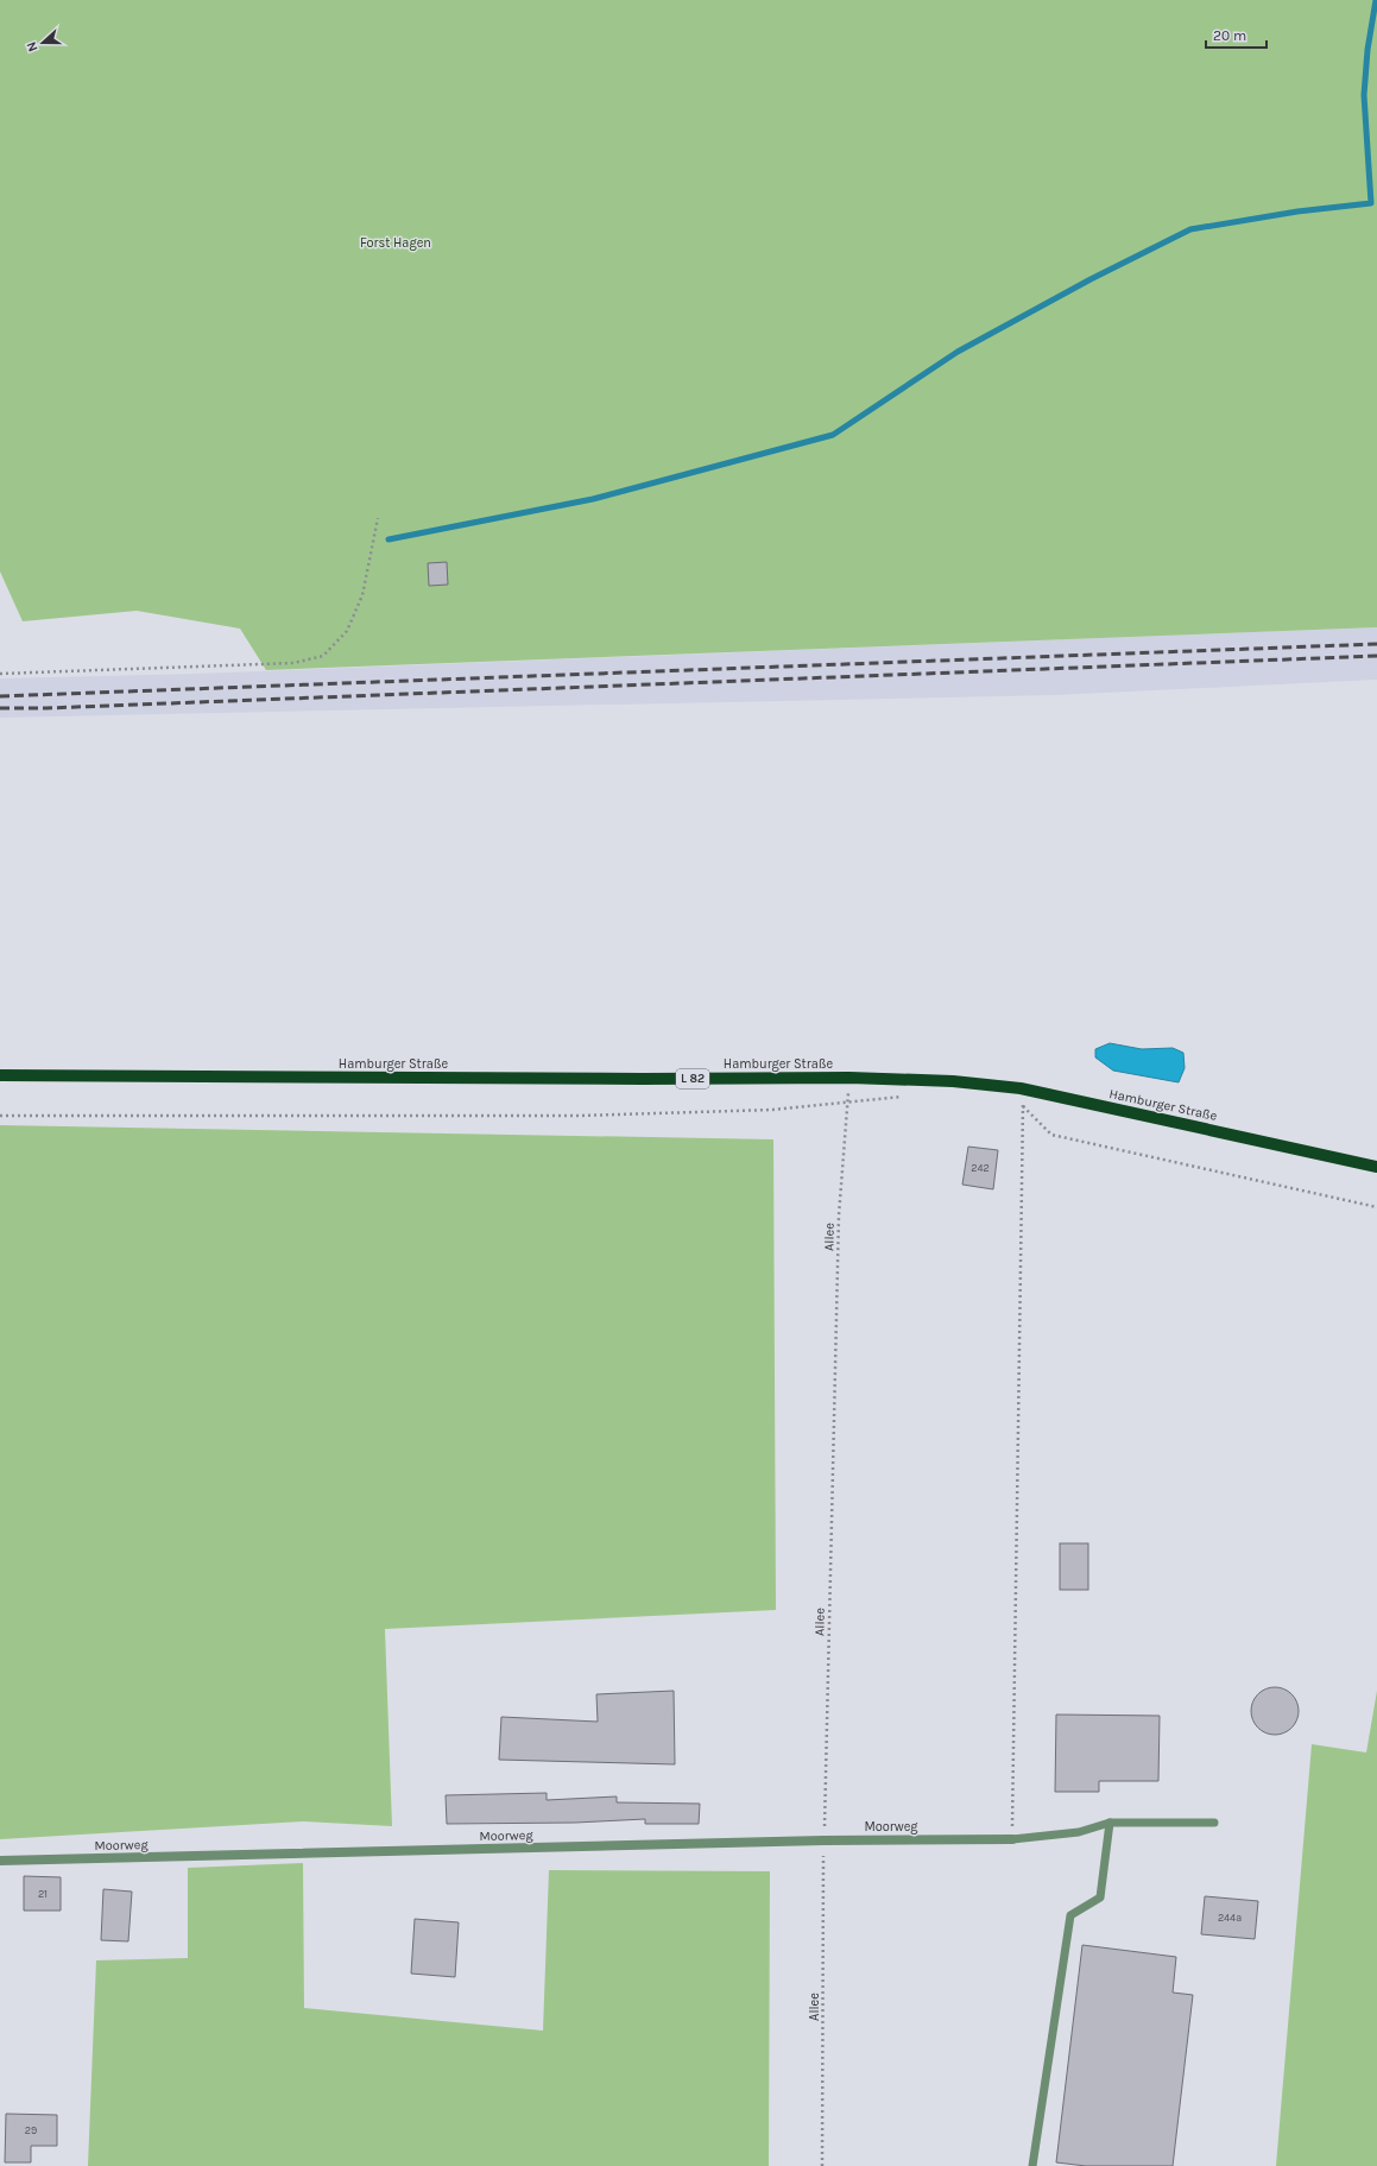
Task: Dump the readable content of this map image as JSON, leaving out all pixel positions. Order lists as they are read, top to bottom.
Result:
{
  "streets": {
    "main road": ["Hamburger Straße", "L 82"],
    "street": ["Moorweg"],
    "path": ["Allee"]
  },
  "crossings": [
    ["Hamburger Straße", "Allee"],
    ["Allee", "Moorweg"]
  ],
  "parks": ["Forst Hagen"],
  "house_numbers": [
    "242",
    "21",
    "244a",
    "29"
  ],
  "scale_bar": "20 m",
  "north": "left"
}
